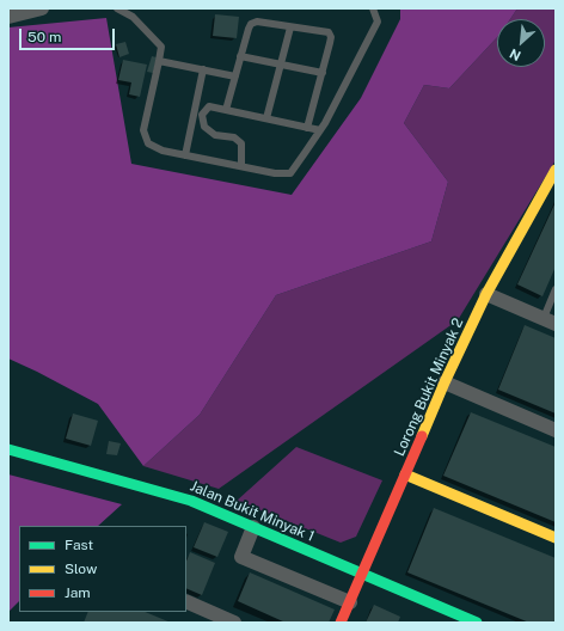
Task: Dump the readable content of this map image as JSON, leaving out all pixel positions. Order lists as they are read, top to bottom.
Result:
{
  "streets": {
    "street": ["Lorong Bukit Minyak 2", "Jalan Bukit Minyak 1"]
  },
  "crossings": [
    ["Lorong Bukit Minyak 2", "Jalan Bukit Minyak 1"]
  ],
  "legend": ["Fast", "Slow", "Jam"],
  "scale_bar": "50 m",
  "north": "bottom left"
}
